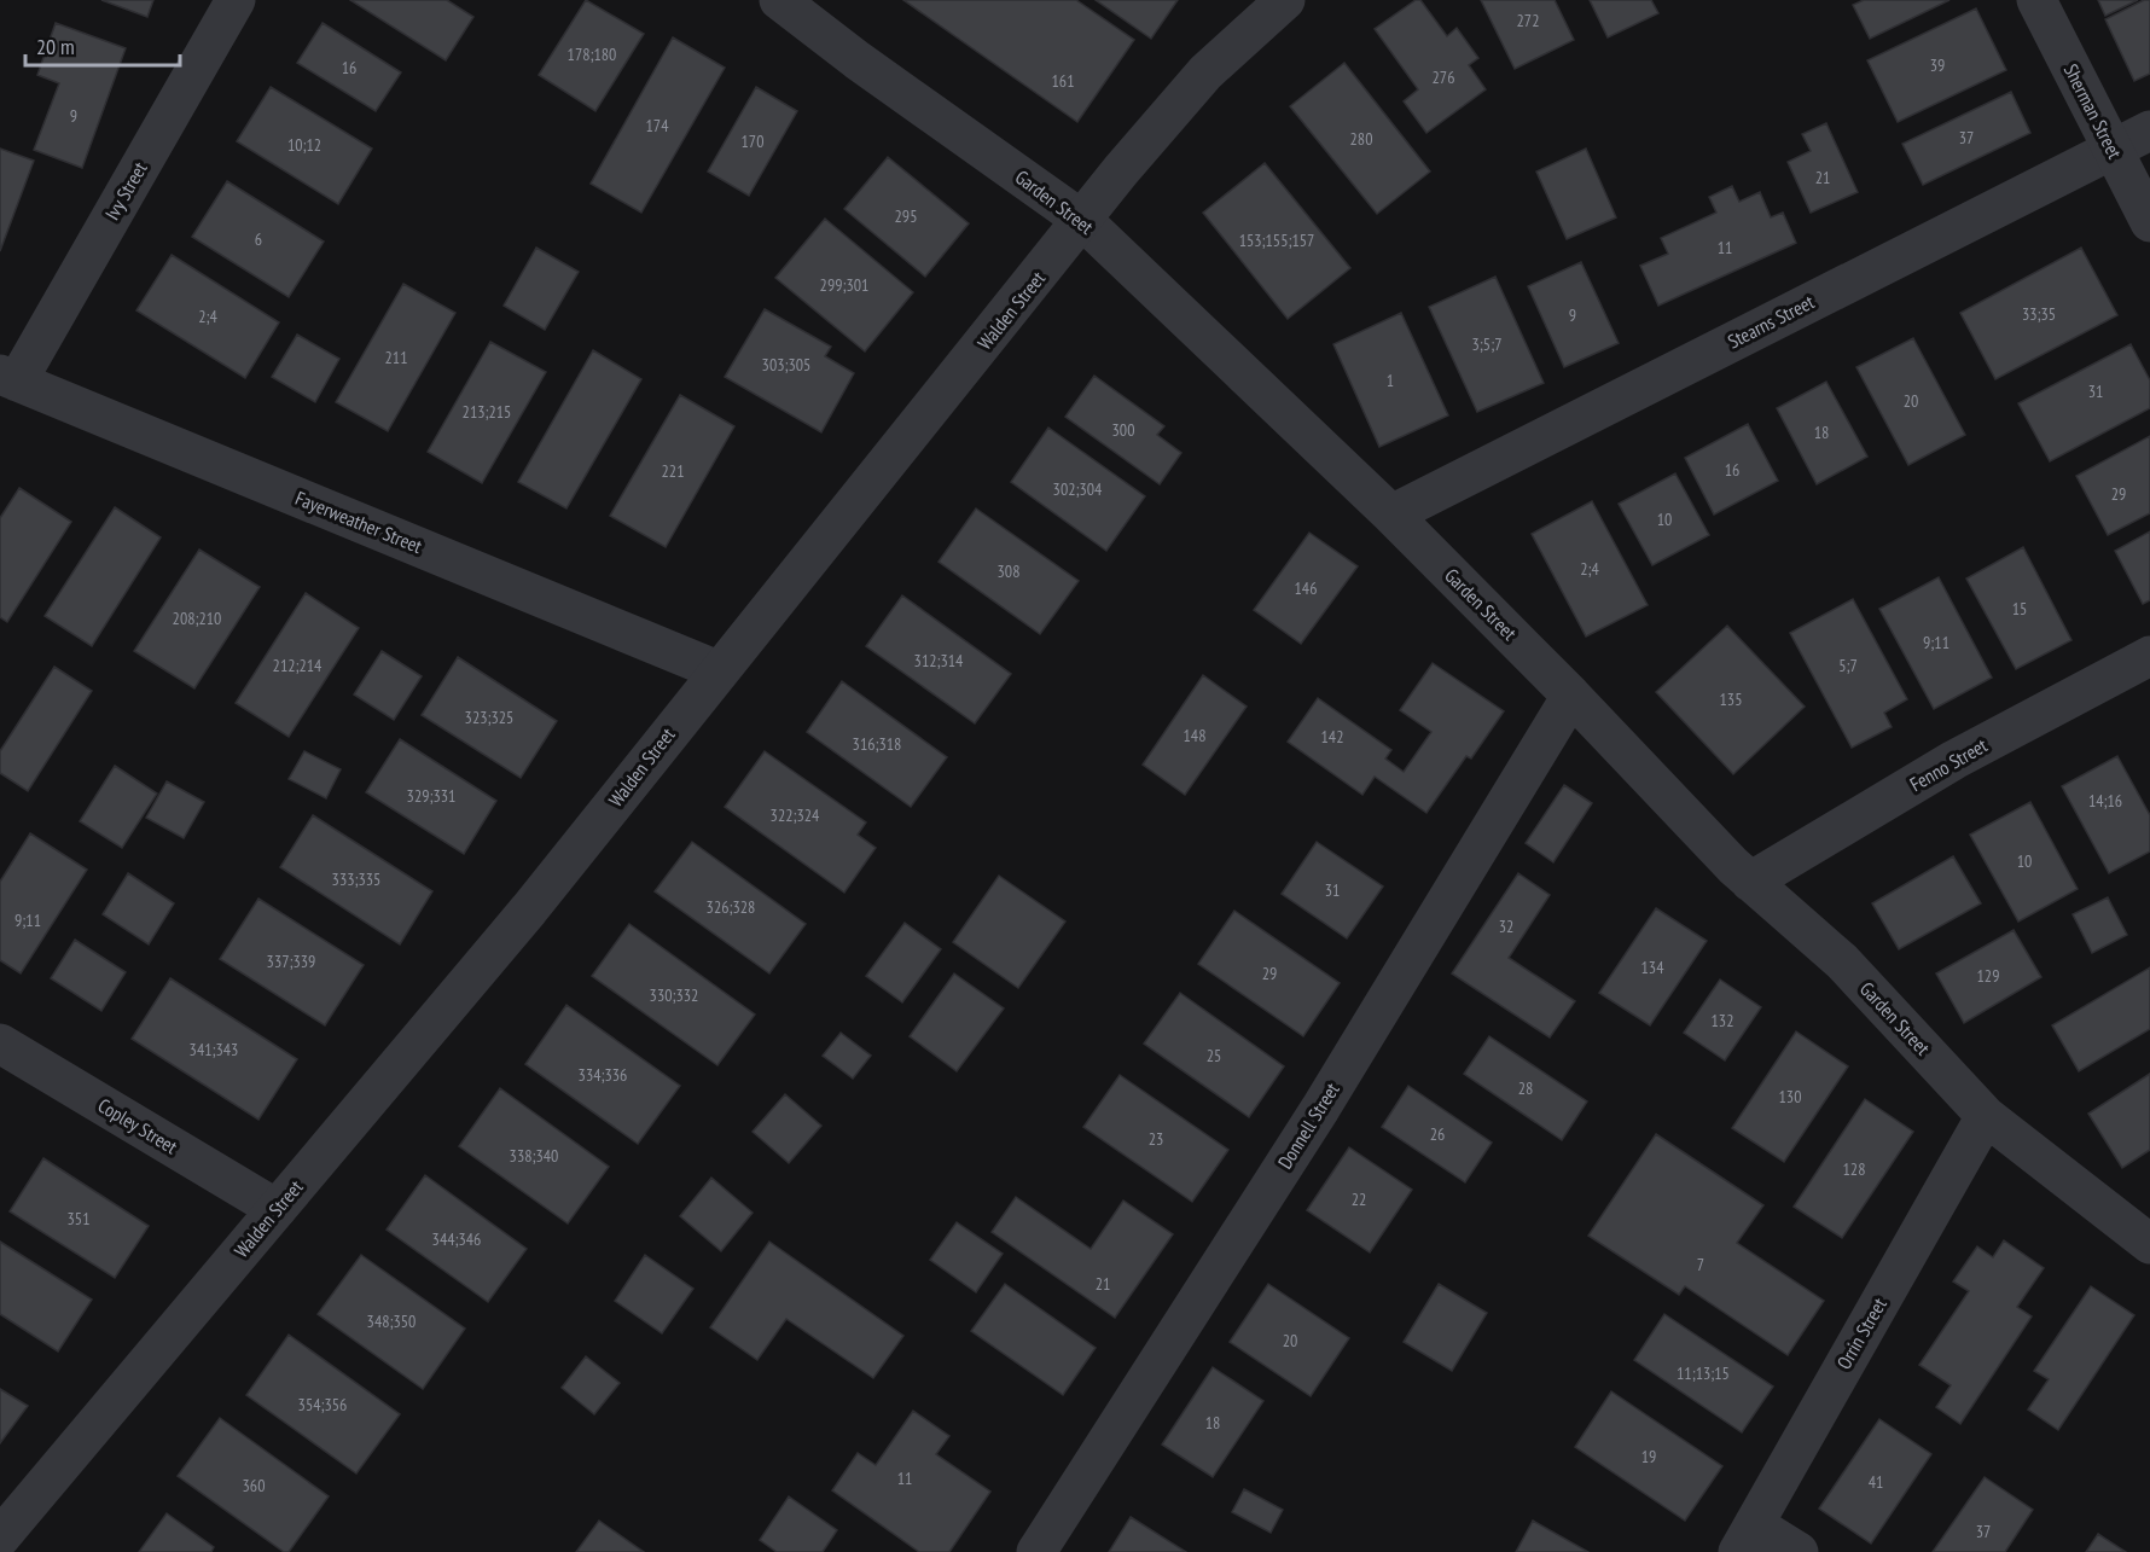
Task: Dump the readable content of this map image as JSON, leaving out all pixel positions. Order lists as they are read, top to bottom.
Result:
{
  "streets": {
    "street": [
      "Sherman Street",
      "Ivy Street",
      "Garden Street",
      "Walden Street",
      "Stearns Street",
      "Fayerweather Street",
      "Fenno Street",
      "Copley Street",
      "Donnell Street",
      "Orrin Street"
    ]
  },
  "crossings": [
    ["Sherman Street", "Stearns Street"],
    ["Ivy Street", "Fayerweather Street"],
    ["Garden Street", "Walden Street"],
    ["Garden Street", "Stearns Street"],
    ["Garden Street", "Fenno Street"],
    ["Garden Street", "Donnell Street"],
    ["Garden Street", "Orrin Street"],
    ["Walden Street", "Fayerweather Street"],
    ["Walden Street", "Copley Street"]
  ],
  "house_numbers": [
    "272",
    "178;180",
    "39",
    "16",
    "276",
    "161",
    "9",
    "174",
    "37",
    "280",
    "170",
    "10;12",
    "21",
    "295",
    "6",
    "153;155;157",
    "11",
    "299;301",
    "33;35",
    "9",
    "2;4",
    "3;5;7",
    "211",
    "303;305",
    "1",
    "31",
    "20",
    "213;215",
    "300",
    "18",
    "16",
    "221",
    "302;304",
    "29",
    "10",
    "2;4",
    "308",
    "146",
    "15",
    "208;210",
    "9;11",
    "312;314",
    "212;214",
    "5;7",
    "135",
    "323;325",
    "148",
    "142",
    "316;318",
    "329;331",
    "14;16",
    "322;324",
    "10",
    "333;335",
    "31",
    "326;328",
    "9;11",
    "32",
    "337;339",
    "134",
    "29",
    "129",
    "330;332",
    "132",
    "341;343",
    "25",
    "334;336",
    "28",
    "130",
    "26",
    "23",
    "338;340",
    "128",
    "22",
    "351",
    "344;346",
    "7",
    "21",
    "348;350",
    "20",
    "11;13;15",
    "354;356",
    "18",
    "19",
    "11",
    "41",
    "360",
    "37"
  ],
  "scale_bar": "20 m"
}
